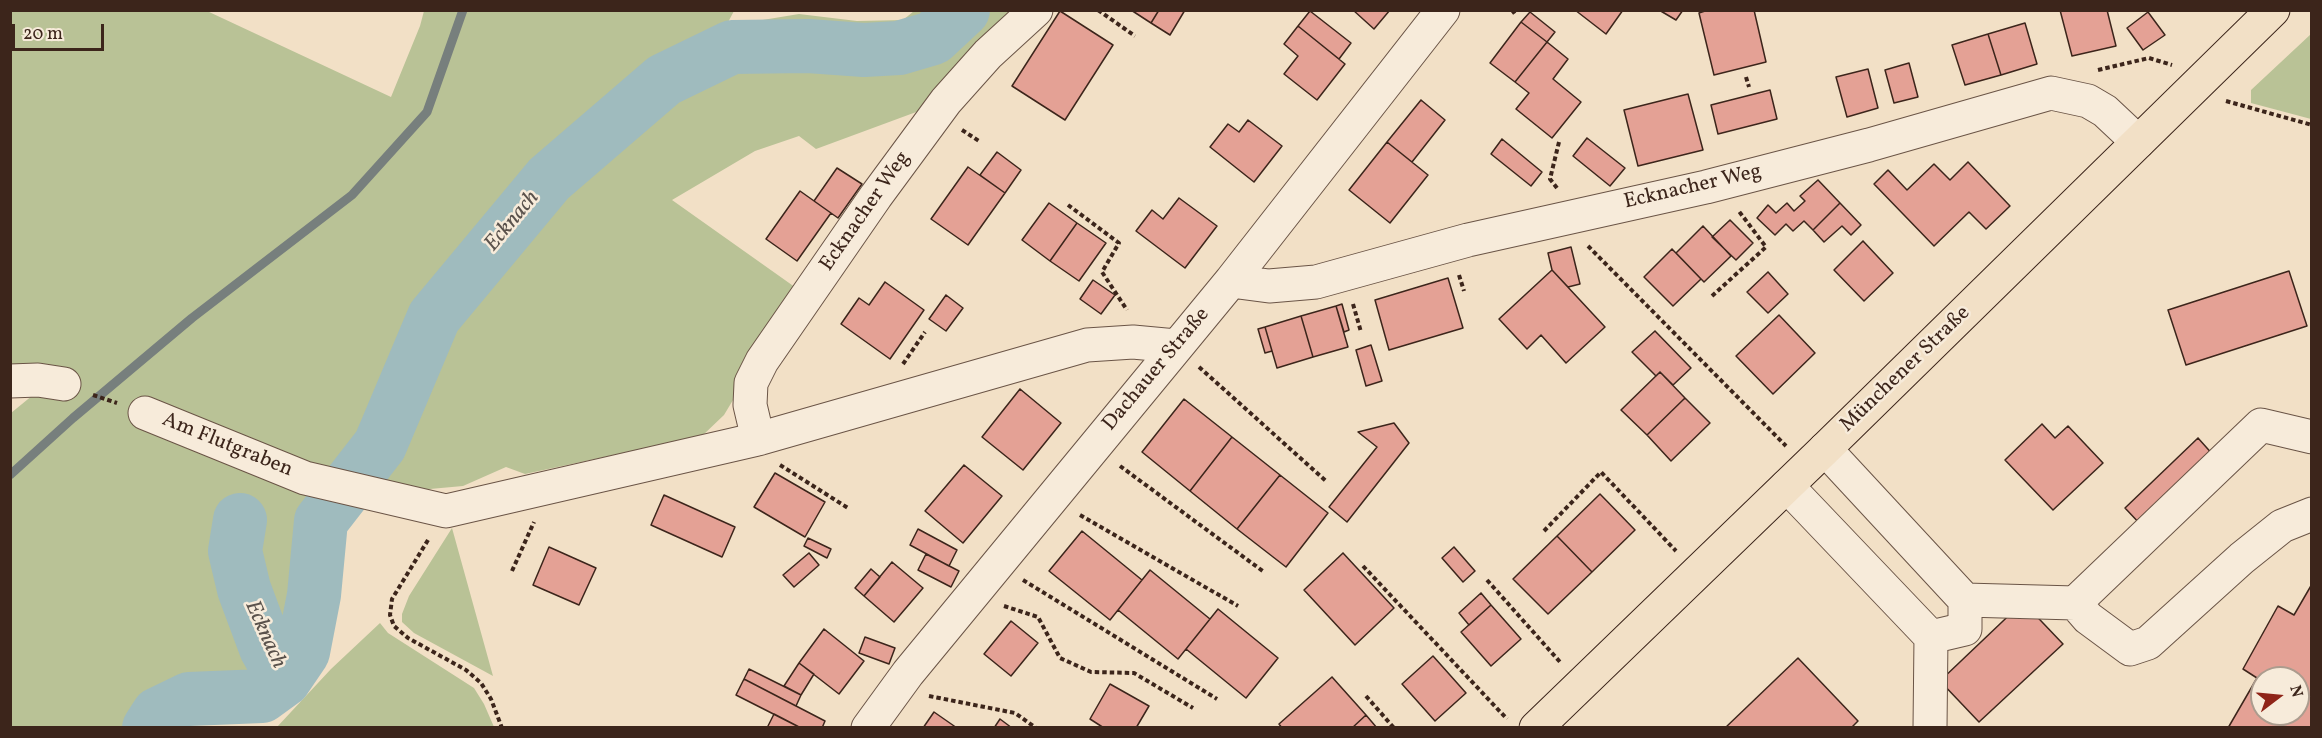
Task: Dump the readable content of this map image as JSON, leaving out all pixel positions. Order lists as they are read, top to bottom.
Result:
{
  "streets": {
    "main road": ["Münchener Straße"],
    "street": ["Ecknacher Weg", "Dachauer Straße", "Am Flutgraben"]
  },
  "crossings": [
    ["Ecknacher Weg", "Dachauer Straße"],
    ["Ecknacher Weg", "Münchener Straße"]
  ],
  "water": ["Ecknach"],
  "scale_bar": "20 m",
  "north": "right"
}
